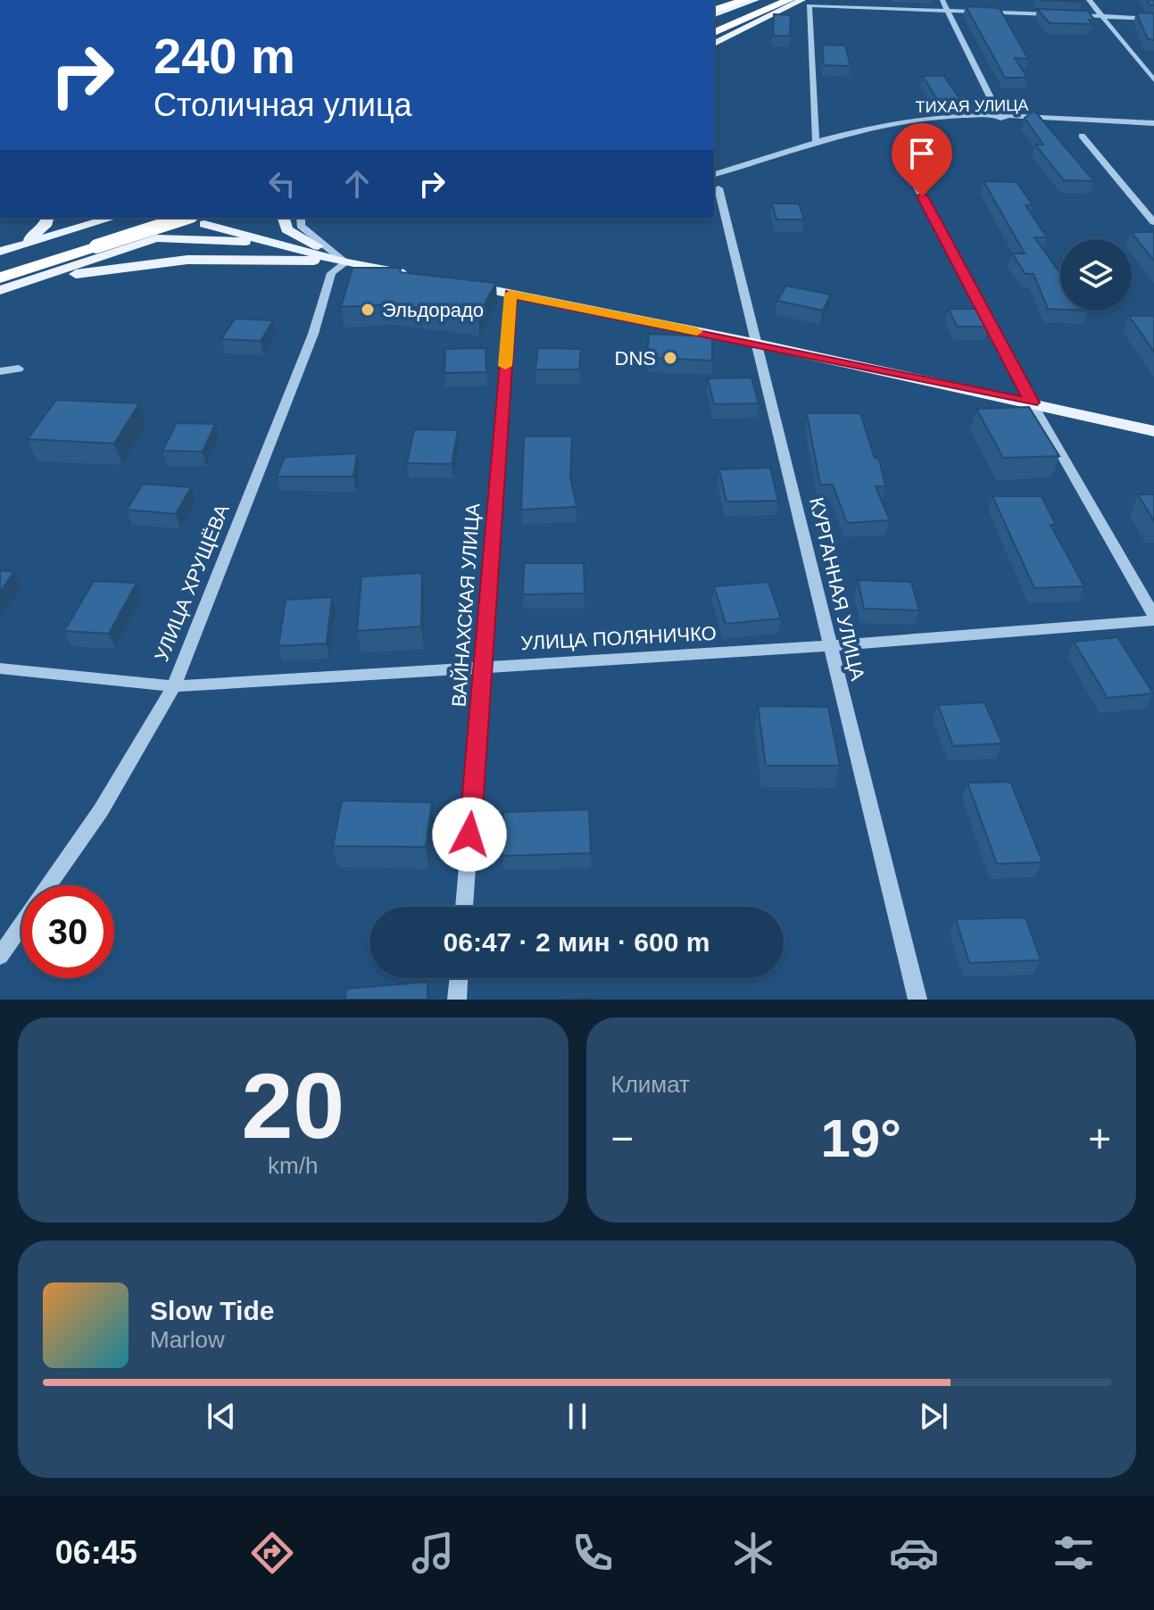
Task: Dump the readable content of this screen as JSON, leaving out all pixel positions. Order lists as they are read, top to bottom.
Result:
{
  "streets": {
    "street": [
      "ТИХАЯ УЛИЦА",
      "УЛИЦА ХРУЩЁВА",
      "КУРГАННАЯ УЛИЦА",
      "ВАЙНАХСКАЯ УЛИЦА",
      "УЛИЦА ПОЛЯНИЧКО"
    ]
  },
  "crossings": [
    ["ТИХАЯ УЛИЦА", "КУРГАННАЯ УЛИЦА"],
    ["УЛИЦА ХРУЩЁВА", "УЛИЦА ПОЛЯНИЧКО"],
    ["КУРГАННАЯ УЛИЦА", "УЛИЦА ПОЛЯНИЧКО"],
    ["ВАЙНАХСКАЯ УЛИЦА", "УЛИЦА ПОЛЯНИЧКО"]
  ],
  "places": ["Эльдорадо", "DNS"],
  "page": {
    "turn": ["240 m", "Столичная улица"],
    "limit": "30",
    "trip": "06:47 · 2 мин · 600 m",
    "tile": [
      ["20", "km/h"],
      "Климат"
    ],
    "heat": ["−", "19°", "+"],
    "song": ["Slow Tide", "Marlow"],
    "tabs": "06:45"
  }
}
